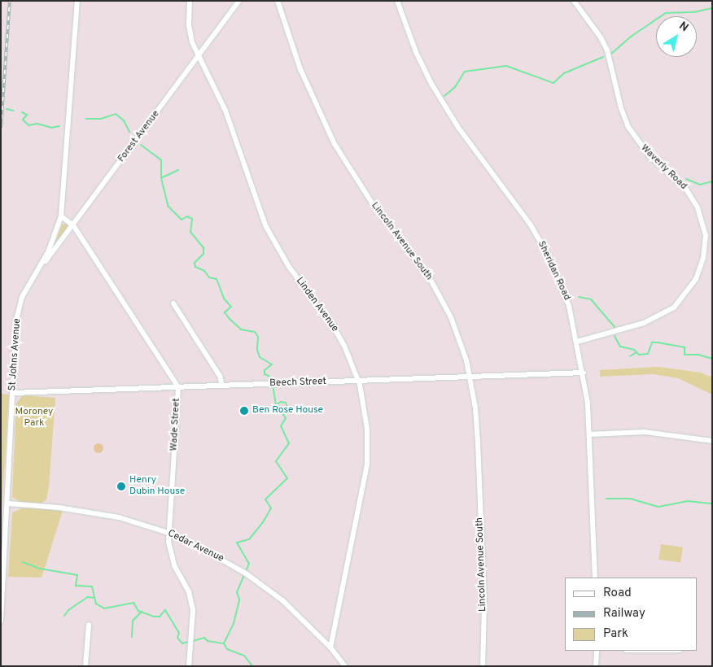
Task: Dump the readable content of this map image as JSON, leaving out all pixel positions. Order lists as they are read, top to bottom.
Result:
{
  "streets": {
    "street": [
      "Forest Avenue",
      "Waverly Road",
      "Lincoln Avenue South",
      "Sheridan Road",
      "Linden Avenue",
      "St Johns Avenue",
      "Beech Street",
      "Wade Street",
      "Cedar Avenue"
    ]
  },
  "crossings": [
    ["Forest Avenue", "Linden Avenue"],
    ["Forest Avenue", "St Johns Avenue"],
    ["Forest Avenue", "Wade Street"],
    ["Waverly Road", "Sheridan Road"],
    ["Lincoln Avenue South", "Beech Street"],
    ["Sheridan Road", "Beech Street"],
    ["Linden Avenue", "Beech Street"],
    ["Linden Avenue", "Cedar Avenue"],
    ["St Johns Avenue", "Beech Street"],
    ["St Johns Avenue", "Wade Street"],
    ["St Johns Avenue", "Cedar Avenue"],
    ["Beech Street", "Wade Street"],
    ["Wade Street", "Cedar Avenue"]
  ],
  "parks": ["Moroney Park"],
  "places": ["Ben Rose House", "Henry Dubin House"],
  "legend": ["Road", "Railway", "Park"],
  "north": "top right"
}
